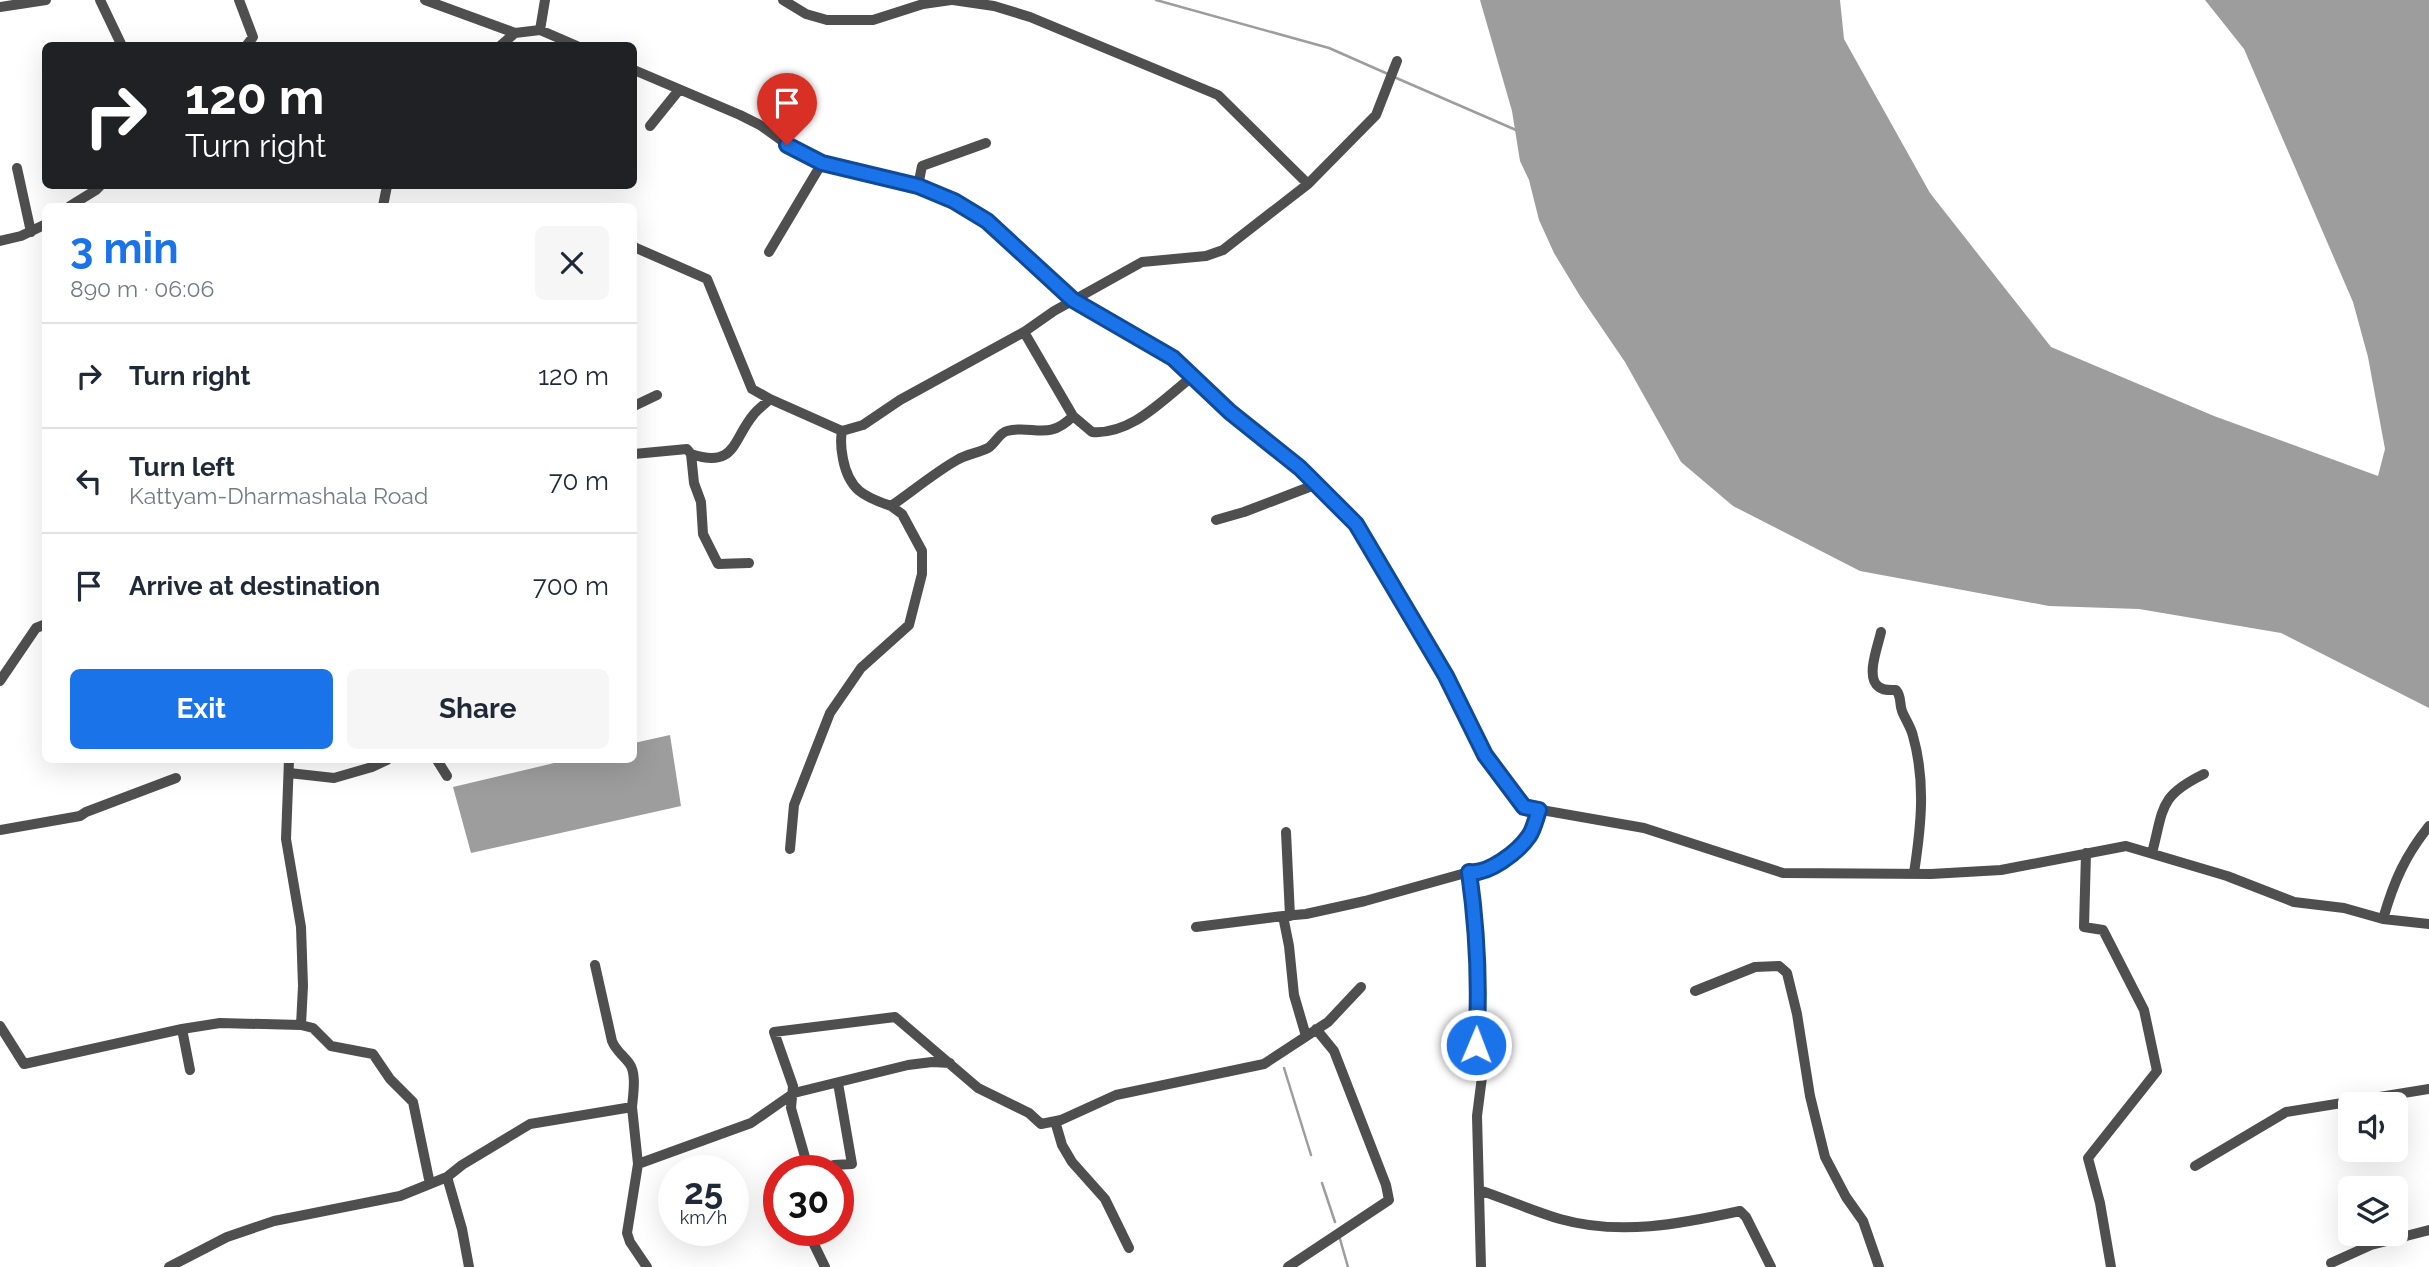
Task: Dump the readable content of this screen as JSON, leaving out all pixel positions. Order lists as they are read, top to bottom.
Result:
{
  "page": {
    "turn": ["120 m", "Turn right"],
    "heading": ["3 min", "890 m · 06:06"],
    "list": [
      {
        "name": "Turn right",
        "value": "120 m"
      },
      {
        "name": "Turn left",
        "note": "Kattyam-Dharmashala Road",
        "value": "70 m"
      },
      {
        "name": "Arrive at destination",
        "value": "700 m"
      }
    ],
    "buttons": ["Exit", "Share"],
    "speed": "25 km/h",
    "limit": "30"
  }
}
